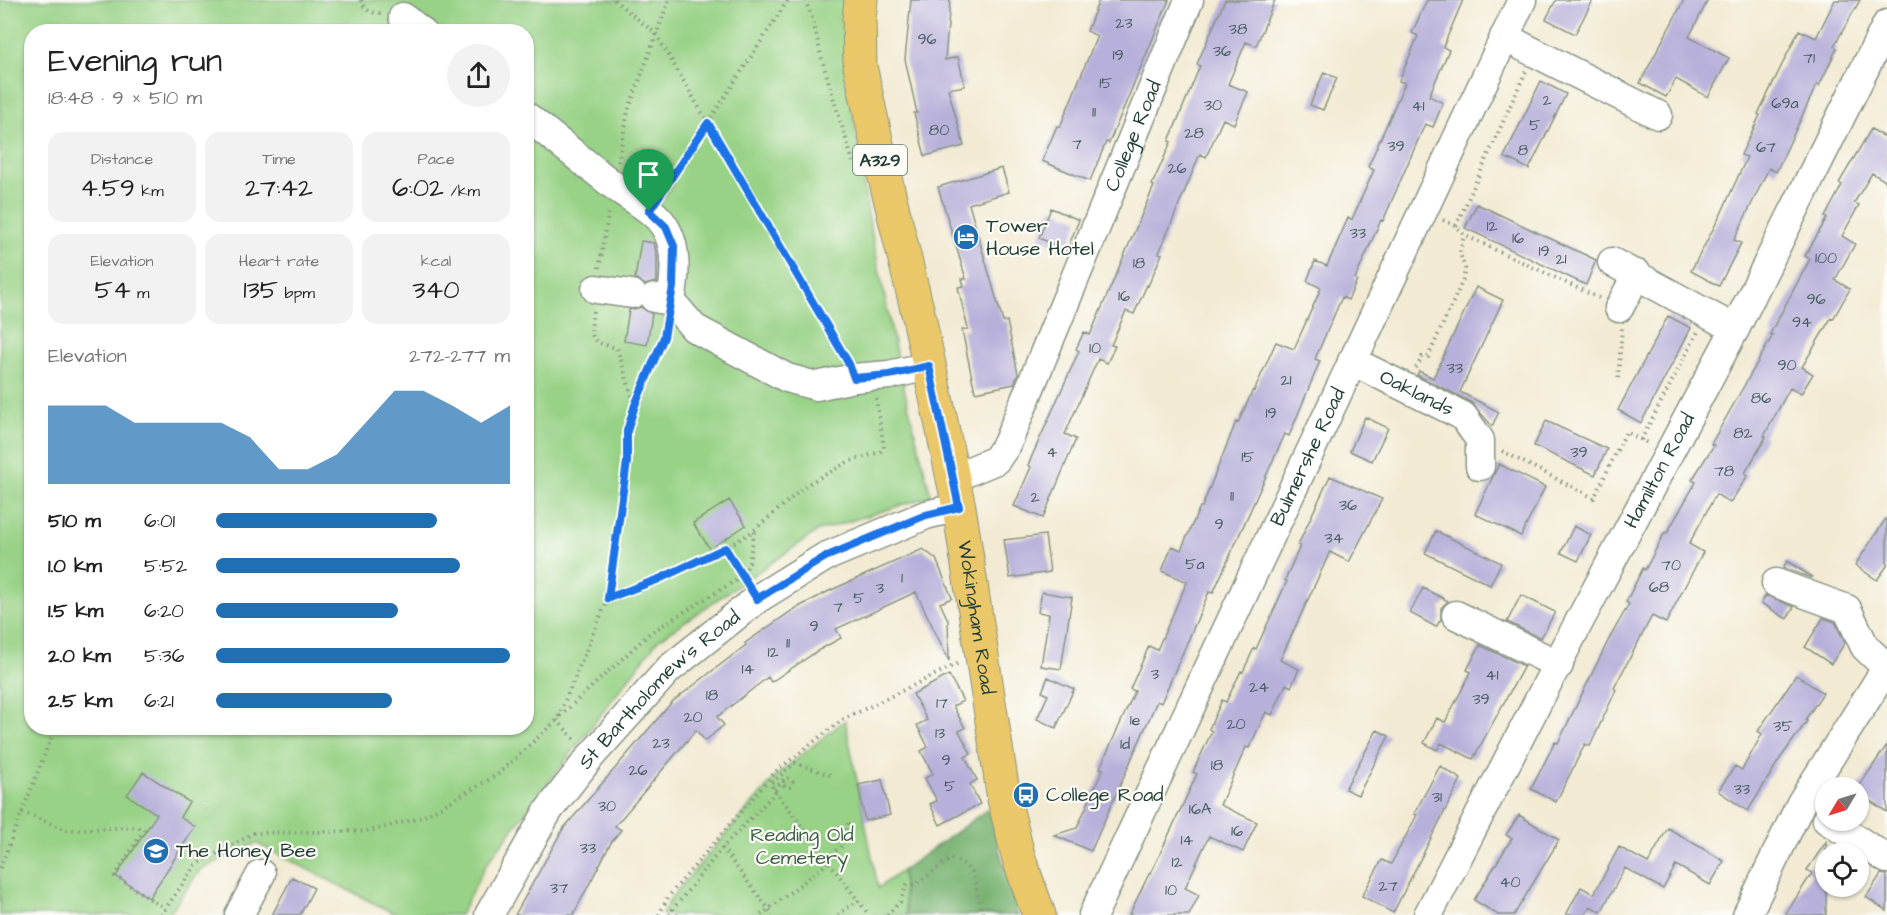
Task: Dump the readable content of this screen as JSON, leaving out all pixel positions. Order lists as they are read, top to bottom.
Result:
{
  "streets": {
    "main road": ["A329", "Wokingham Road"],
    "street": [
      "College Road",
      "Oaklands",
      "Bulmershe Road",
      "Hamilton Road",
      "St Bartholomew's Road"
    ]
  },
  "crossings": [
    ["College Road", "Wokingham Road"],
    ["College Road", "St Bartholomew's Road"],
    ["Oaklands", "Bulmershe Road"],
    ["Wokingham Road", "St Bartholomew's Road"]
  ],
  "parks": ["Reading Old Cemetery"],
  "places": {
    "hotel": ["Tower House Hotel"],
    "bus stop": ["College Road"],
    "school or university": ["The Honey Bee"]
  },
  "house_numbers": [
    "23",
    "38",
    "96",
    "36",
    "19",
    "71",
    "15",
    "2",
    "69a",
    "30",
    "41",
    "11",
    "5",
    "80",
    "28",
    "7",
    "39",
    "67",
    "8",
    "26",
    "12",
    "33",
    "16",
    "19",
    "100",
    "21",
    "18",
    "16",
    "96",
    "94",
    "10",
    "90",
    "33",
    "21",
    "86",
    "19",
    "82",
    "4",
    "39",
    "15",
    "78",
    "11",
    "2",
    "36",
    "9",
    "34",
    "5a",
    "70",
    "1",
    "68",
    "3",
    "5",
    "7",
    "9",
    "11",
    "12",
    "14",
    "3",
    "41",
    "24",
    "18",
    "39",
    "17",
    "20",
    "1e",
    "20",
    "35",
    "13",
    "23",
    "1d",
    "9",
    "18",
    "26",
    "5",
    "33",
    "31",
    "30",
    "16A",
    "16",
    "14",
    "33",
    "12",
    "40",
    "27",
    "37",
    "10"
  ],
  "north": "bottom left",
  "page": {
    "heading": ["Evening run", "18:48 · 9 × 510 m"],
    "stats": [
      ["Distance", "4.59 km"],
      ["Time", "27:42"],
      ["Pace", "6:02 /km"],
      ["Elevation", "54 m"],
      ["Heart rate", "135 bpm"],
      ["kcal", "340"]
    ],
    "chart": ["Elevation", "272–277 m"],
    "list": [
      {
        "name": "510 m",
        "note": "6:01"
      },
      {
        "name": "1.0 km",
        "note": "5:52"
      },
      {
        "name": "1.5 km",
        "note": "6:20"
      },
      {
        "name": "2.0 km",
        "note": "5:36"
      },
      {
        "name": "2.5 km",
        "note": "6:21"
      }
    ]
  }
}
